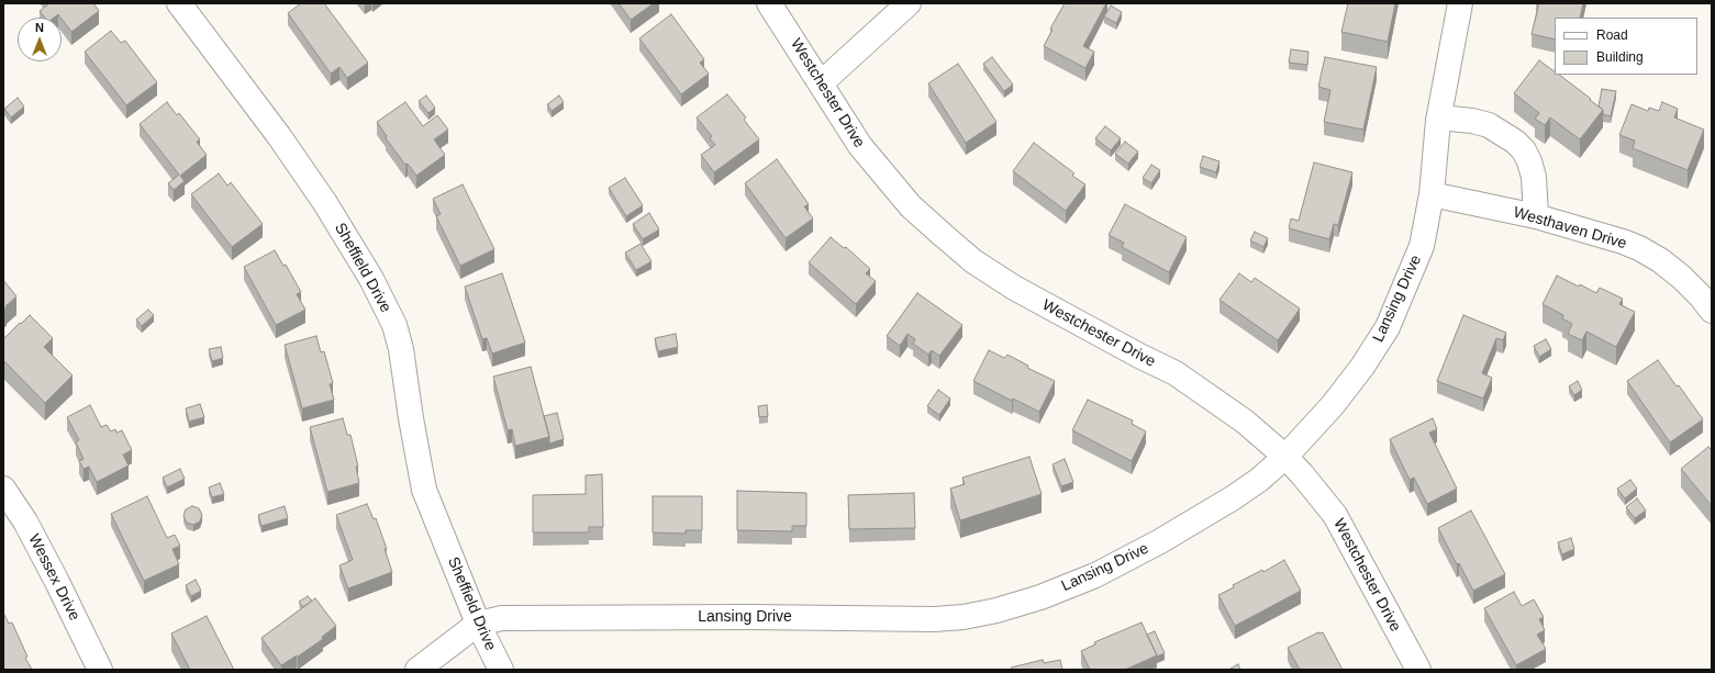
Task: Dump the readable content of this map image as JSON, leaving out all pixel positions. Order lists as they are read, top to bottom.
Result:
{
  "streets": {
    "street": [
      "Westchester Drive",
      "Westhaven Drive",
      "Sheffield Drive",
      "Lansing Drive",
      "Wessex Drive"
    ]
  },
  "crossings": [
    ["Westchester Drive", "Lansing Drive"],
    ["Westhaven Drive", "Lansing Drive"],
    ["Sheffield Drive", "Lansing Drive"]
  ],
  "legend": ["Road", "Building"],
  "north": "top"
}
